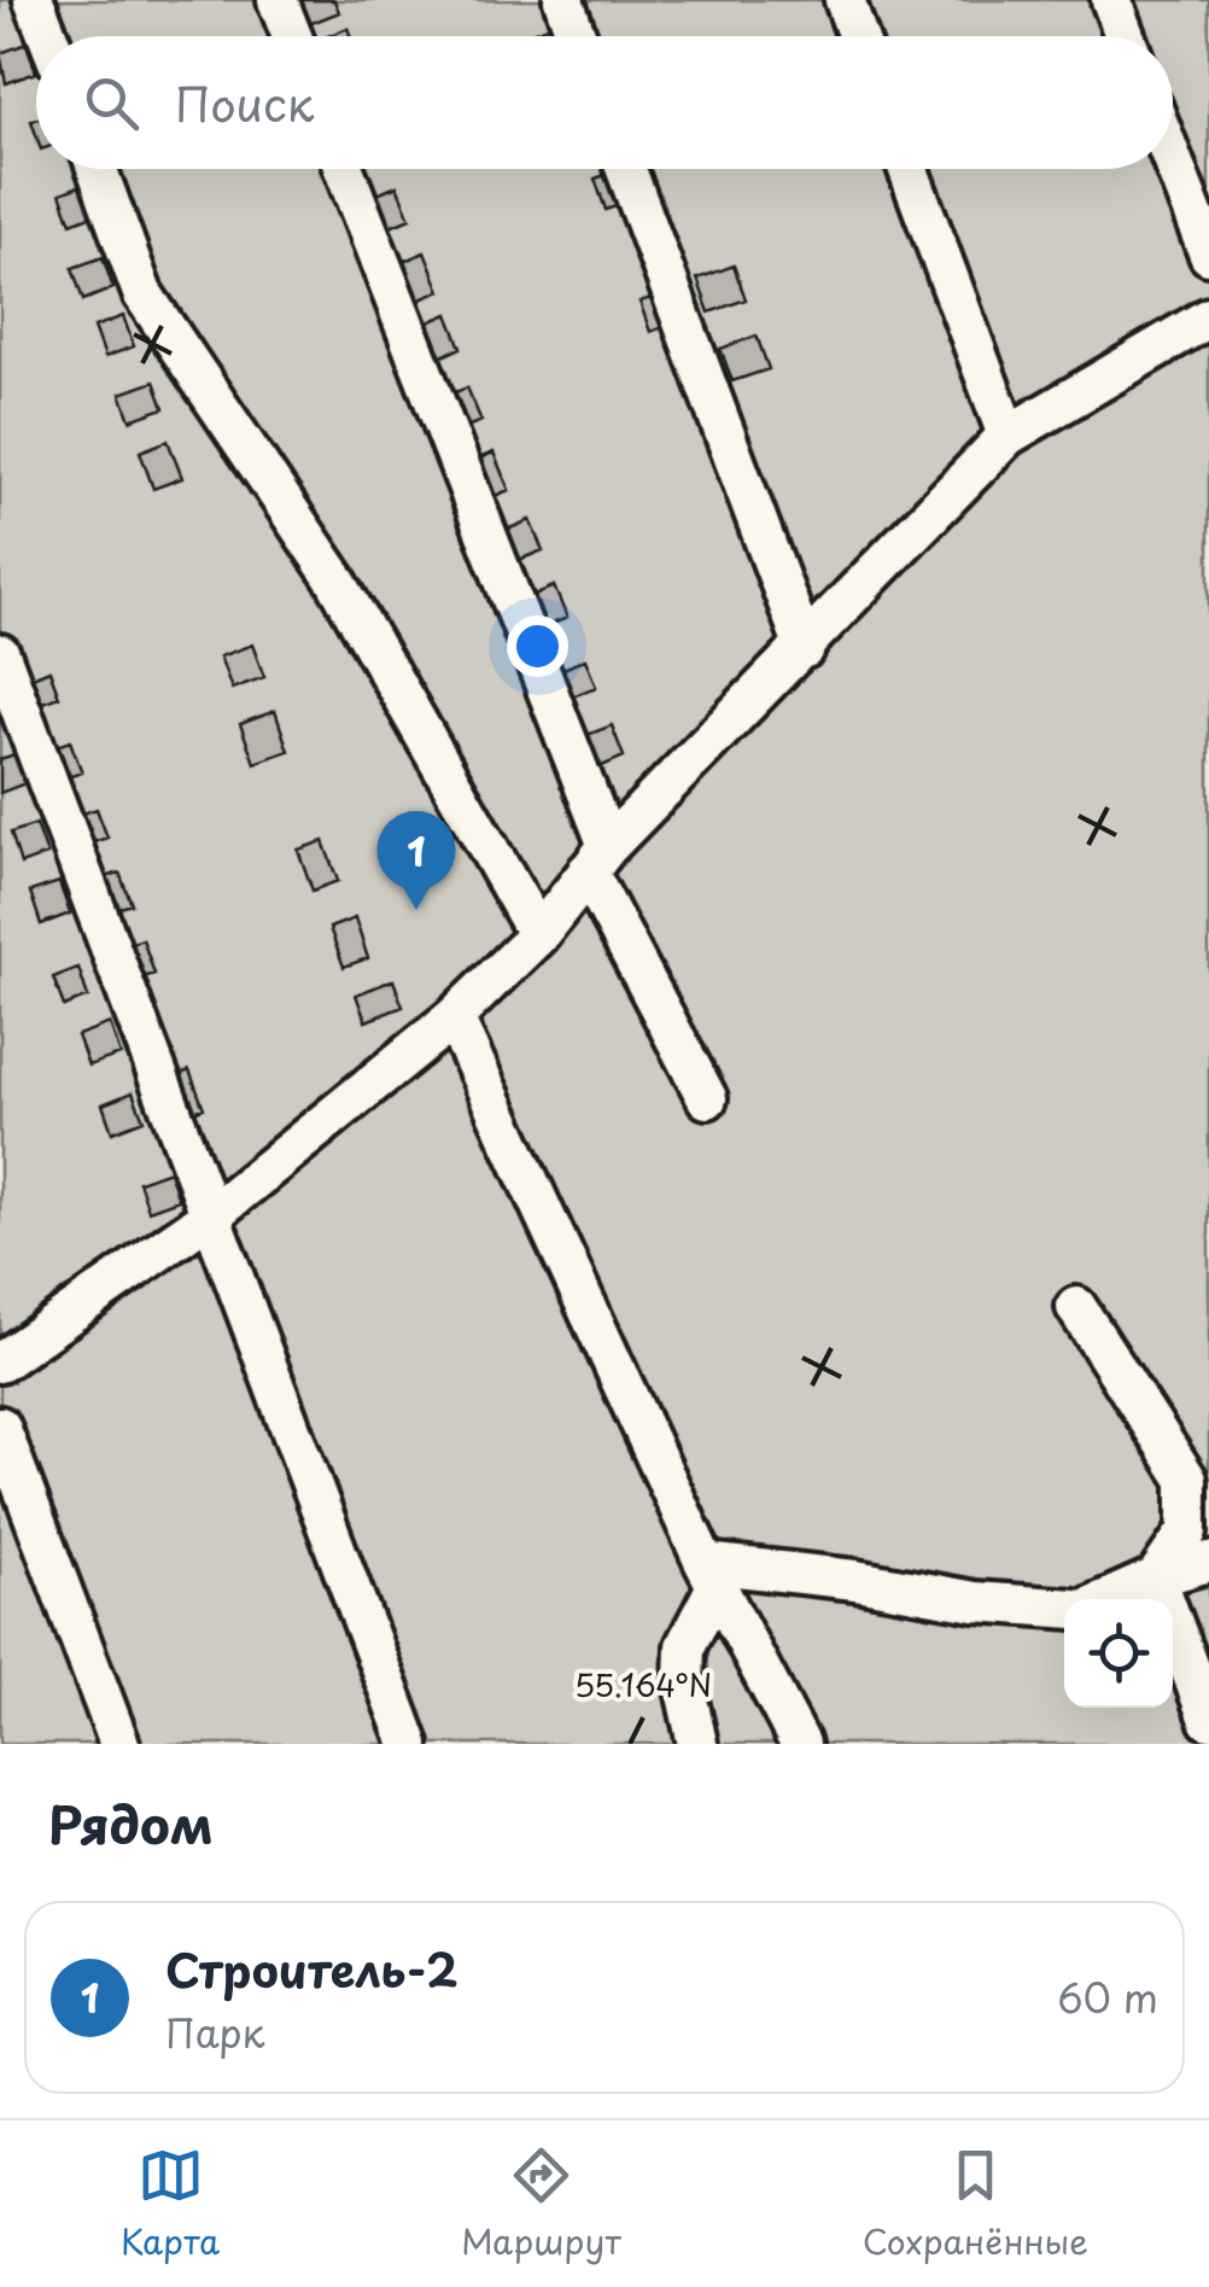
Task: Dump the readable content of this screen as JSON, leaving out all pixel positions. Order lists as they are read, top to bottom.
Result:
{
  "page": {
    "search": "Поиск",
    "pins": "1",
    "heading": "Рядом",
    "list": [
      {
        "mark": "1",
        "name": "Строитель-2",
        "note": "Парк",
        "value": "60 m"
      }
    ],
    "nav": ["Карта", "Маршрут", "Сохранённые"]
  },
  "coordinates": ["55.164°N"]
}
